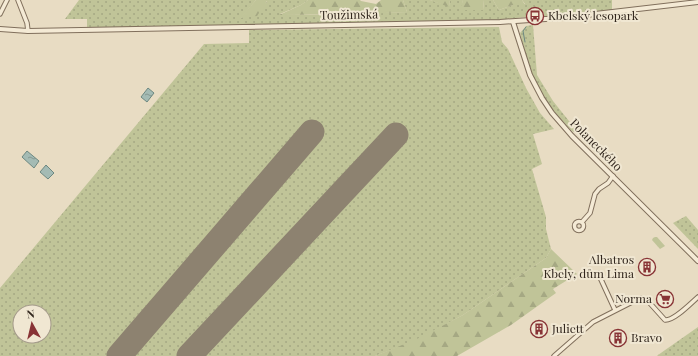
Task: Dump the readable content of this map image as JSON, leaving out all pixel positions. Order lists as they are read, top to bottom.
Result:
{
  "streets": {
    "street": ["Toužimská", "Polaneckého"]
  },
  "crossings": [
    ["Toužimská", "Polaneckého"]
  ],
  "places": {
    "bus stop": ["Kbelský lesopark"],
    "building": ["Albatros Kbely, dům Lima", "Juliett", "Bravo"],
    "supermarket": ["Norma"]
  },
  "north": "top"
}
